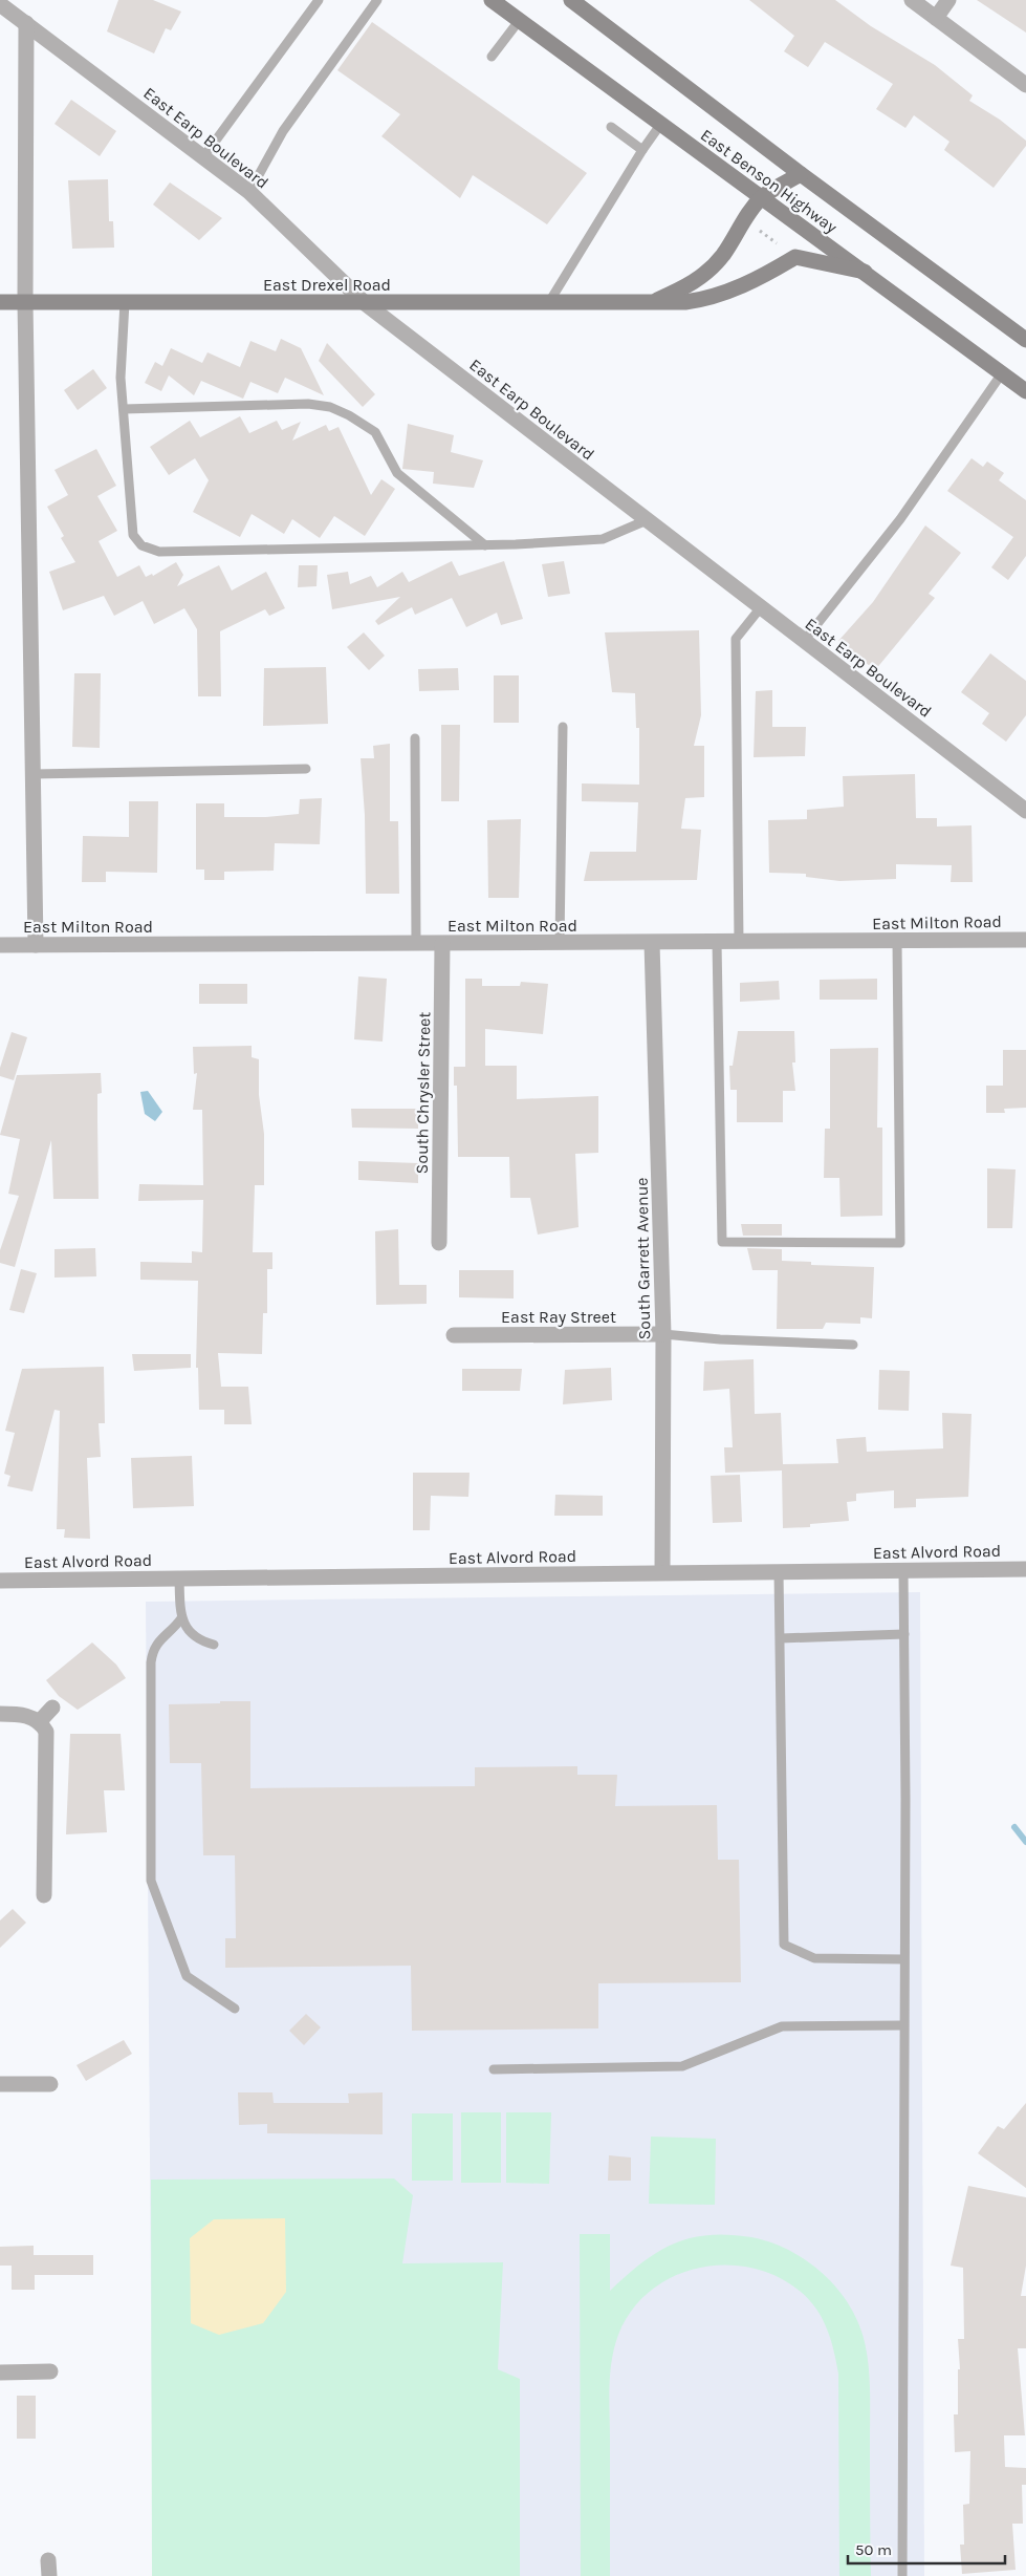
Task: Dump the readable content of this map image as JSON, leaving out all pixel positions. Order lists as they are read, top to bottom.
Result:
{
  "streets": {
    "main road": ["East Benson Highway", "East Drexel Road"],
    "street": [
      "East Earp Boulevard",
      "East Milton Road",
      "South Chrysler Street",
      "South Garrett Avenue",
      "East Ray Street",
      "East Alvord Road"
    ]
  },
  "crossings": [
    ["East Earp Boulevard", "East Drexel Road"],
    ["East Benson Highway", "East Drexel Road"],
    ["East Milton Road", "South Chrysler Street"],
    ["East Milton Road", "South Garrett Avenue"],
    ["South Garrett Avenue", "East Ray Street"],
    ["South Garrett Avenue", "East Alvord Road"]
  ],
  "scale_bar": "50 m"
}
